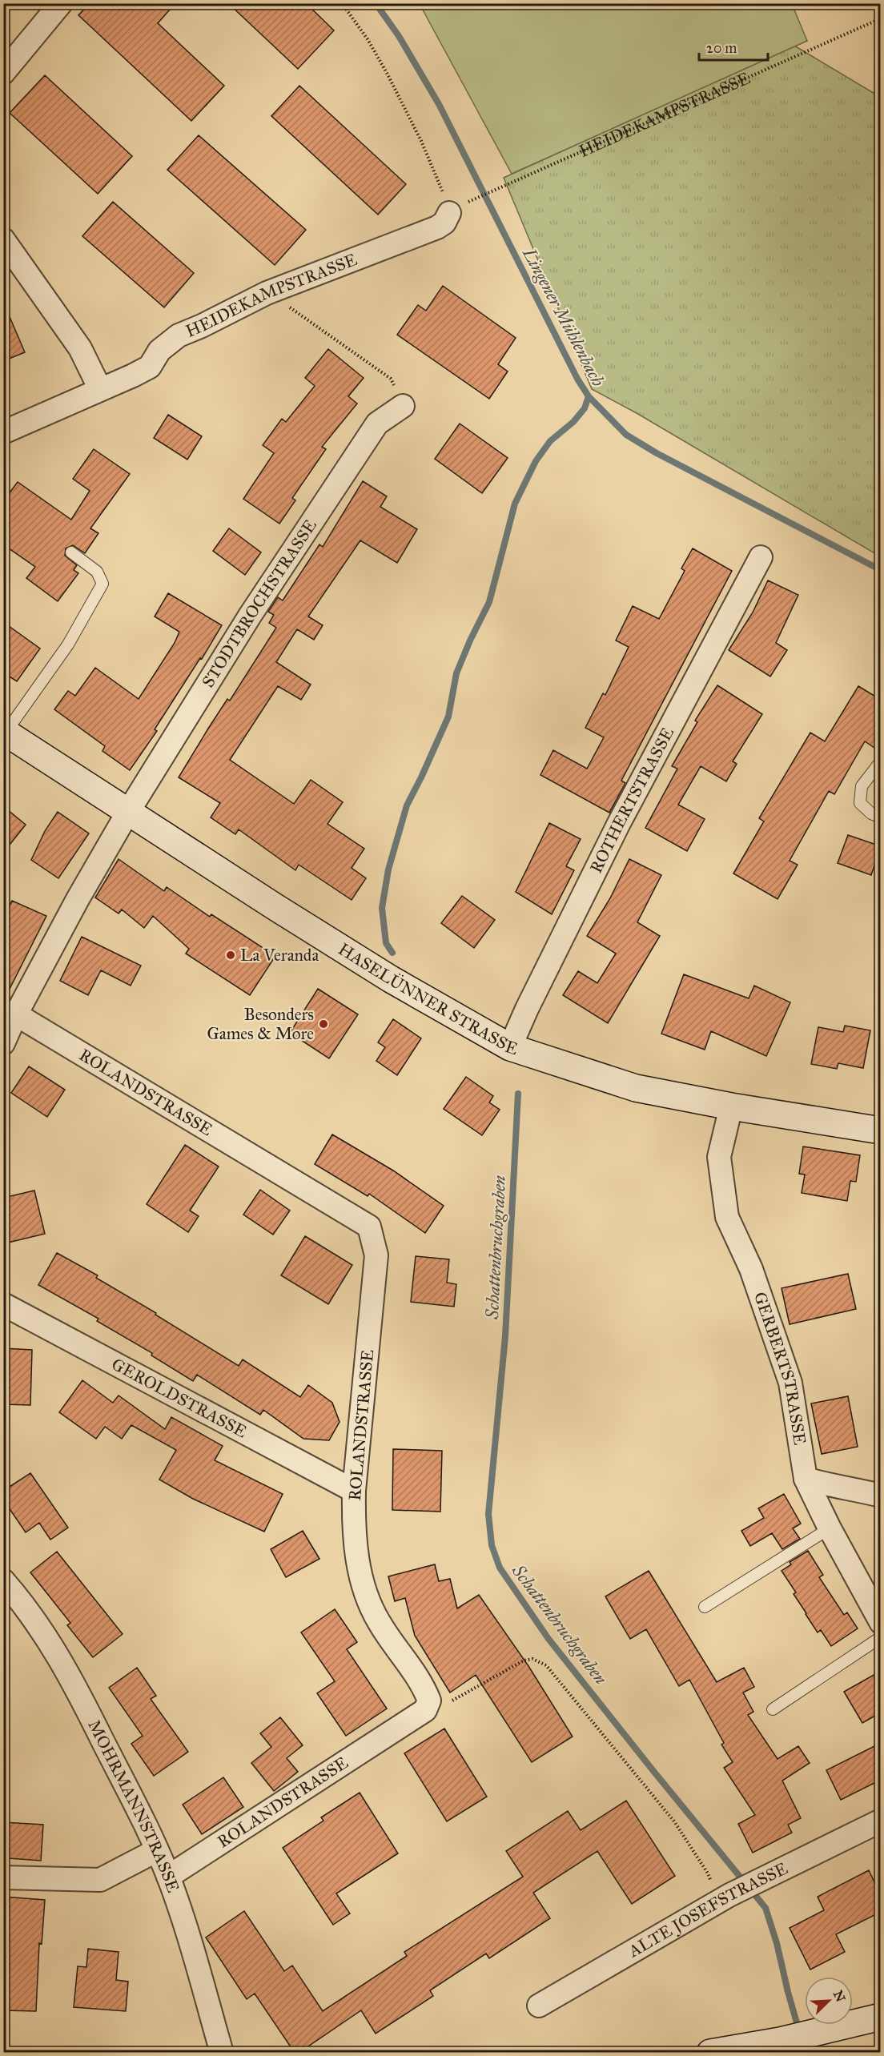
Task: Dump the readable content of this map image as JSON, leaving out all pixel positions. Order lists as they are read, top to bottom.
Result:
{
  "streets": {
    "street": [
      "HEIDEKAMPSTRASSE",
      "STODTBROCHSTRASSE",
      "ROTHERTSTRASSE",
      "HASELÜNNER STRASSE",
      "ROLANDSTRASSE",
      "GERBERTSTRASSE",
      "GEROLDSTRASSE",
      "MOHRMANNSTRASSE",
      "ALTE JOSEFSTRASSE"
    ]
  },
  "crossings": [
    ["STODTBROCHSTRASSE", "HASELÜNNER STRASSE"],
    ["ROTHERTSTRASSE", "HASELÜNNER STRASSE"],
    ["HASELÜNNER STRASSE", "GERBERTSTRASSE"],
    ["ROLANDSTRASSE", "GEROLDSTRASSE"],
    ["ROLANDSTRASSE", "MOHRMANNSTRASSE"]
  ],
  "water": ["Lingener Mühlenbach", "Schattenbruchgraben"],
  "places": ["La Veranda", "Besonders Games & More"],
  "scale_bar": "20 m",
  "north": "top right"
}
